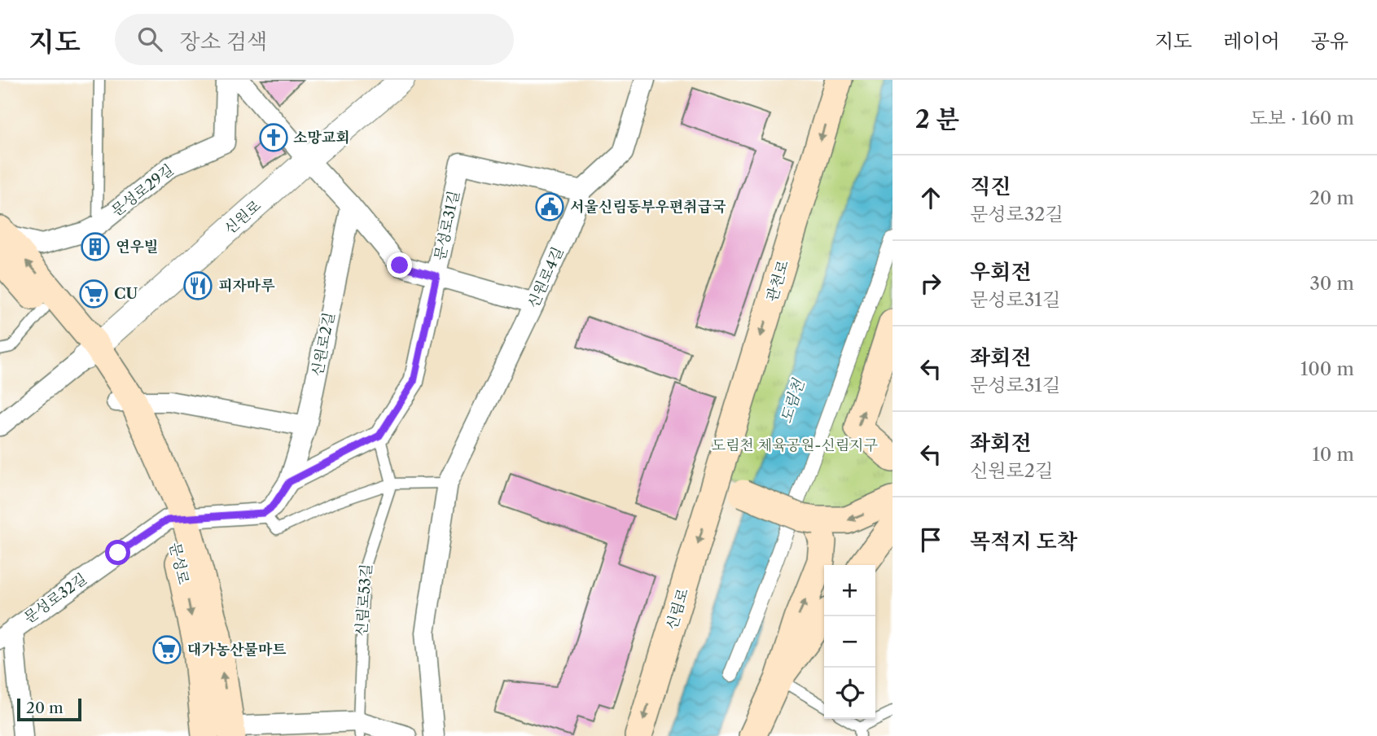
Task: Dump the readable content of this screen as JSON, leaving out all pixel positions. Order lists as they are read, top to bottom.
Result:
{
  "streets": {
    "main road": ["관천로", "문성로", "신림로"],
    "street": [
      "문성로29길",
      "신원로",
      "문성로31길",
      "신원로4길",
      "신원로2길",
      "문성로32길"
    ],
    "lane": ["신림로53길"]
  },
  "crossings": [
    ["문성로29길", "문성로"],
    ["신원로", "문성로"],
    ["문성로31길", "신원로4길"],
    ["관천로", "신림로"],
    ["문성로", "문성로32길"]
  ],
  "one_way": ["관천로"],
  "water": ["도림천"],
  "parks": ["도림천 체육공원-신림지구"],
  "places": {
    "church": ["소망교회"],
    "public building": ["서울신림동부우편취급국"],
    "building": ["연우빌"],
    "restaurant": ["피자마루"],
    "supermarket": ["CU", "대가농산물마트"]
  },
  "scale_bar": "20 m",
  "page": {
    "header": "지도",
    "search": "장소 검색",
    "nav": ["지도", "레이어", "공유"],
    "heading": ["2 분", "도보 · 160 m"],
    "list": [
      ["직진", "문성로32길", "20 m"],
      ["우회전", "문성로31길", "30 m"],
      ["좌회전", "문성로31길", "100 m"],
      ["좌회전", "신원로2길", "10 m"],
      "목적지 도착"
    ],
    "map_buttons": ["+", "−"],
    "scale": "20 m"
  }
}
